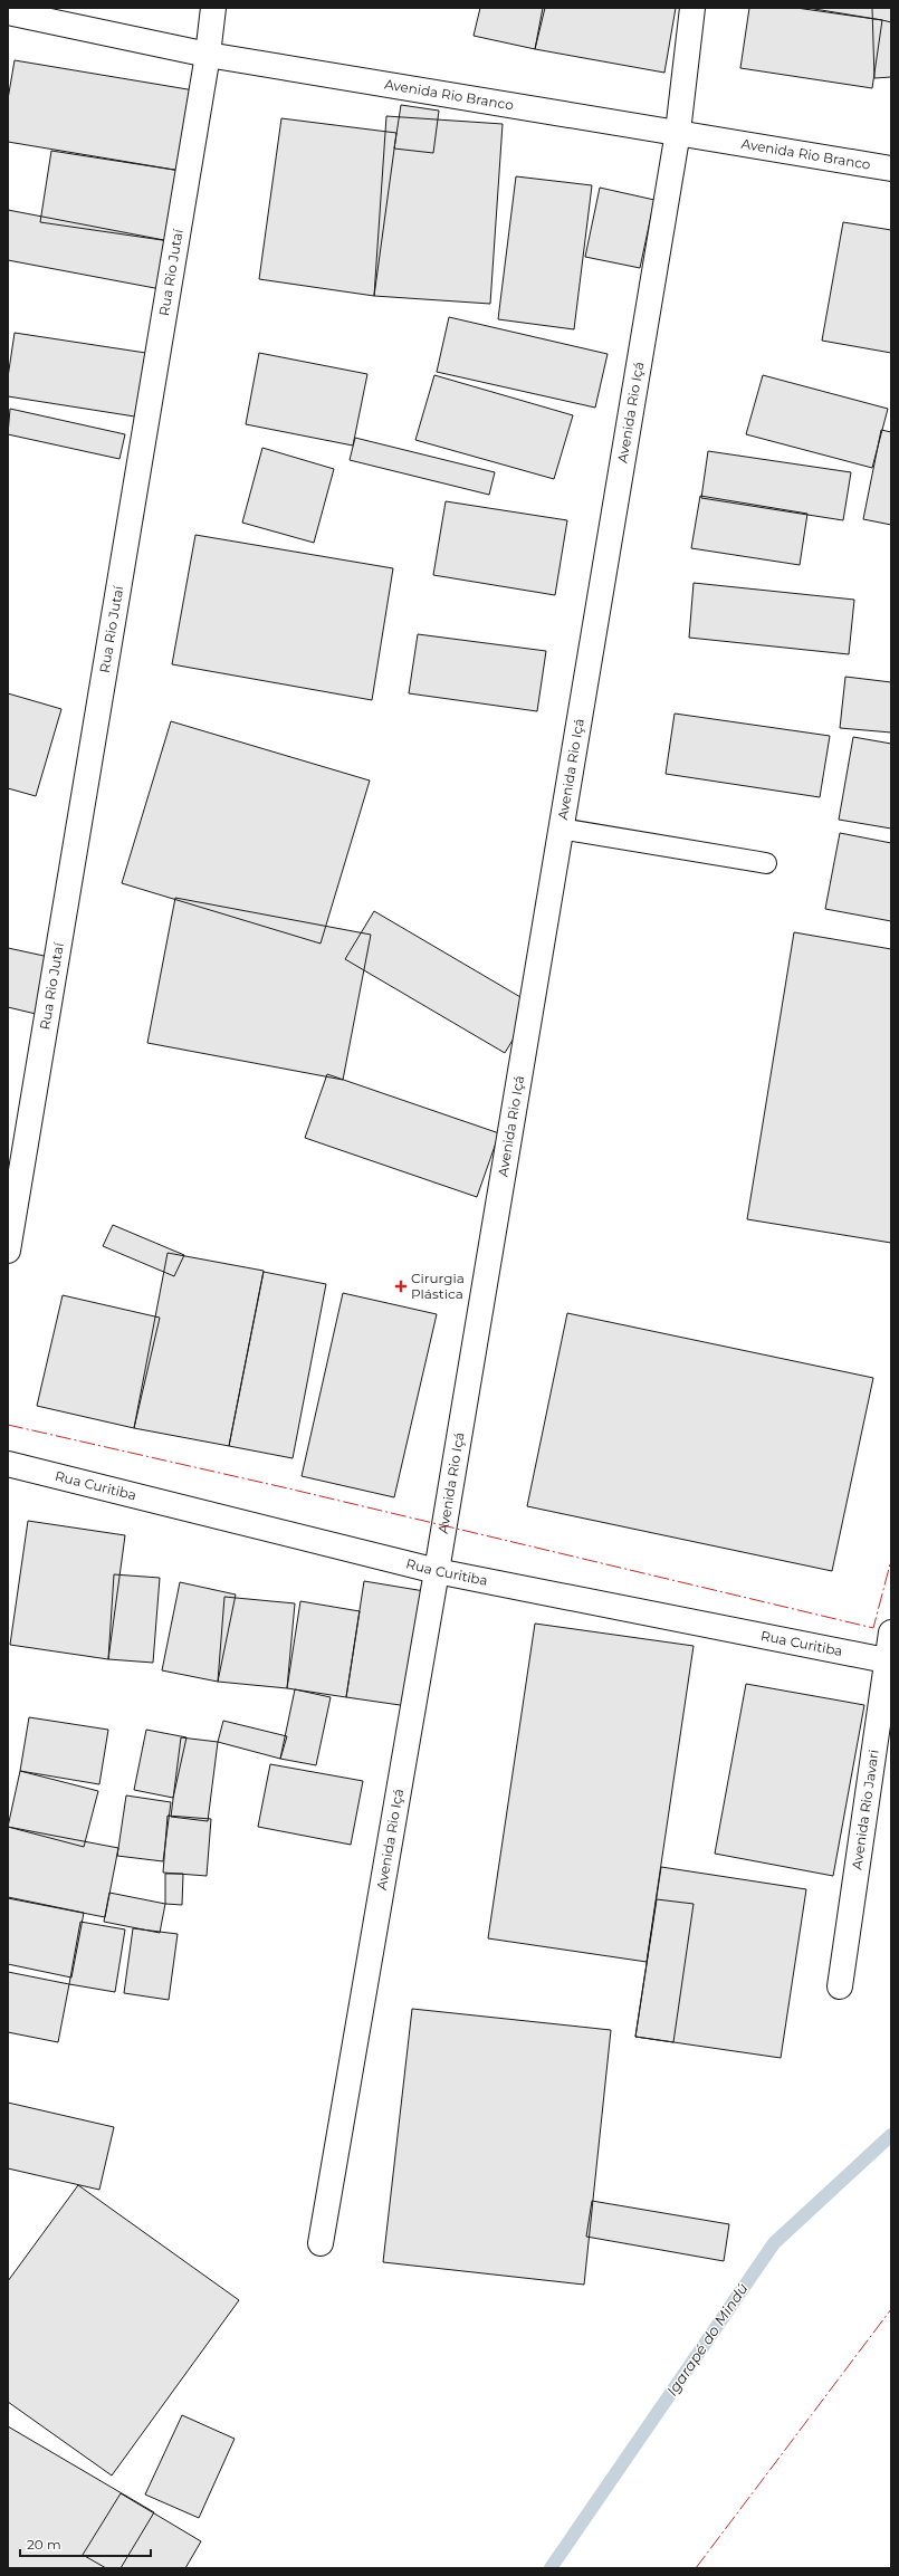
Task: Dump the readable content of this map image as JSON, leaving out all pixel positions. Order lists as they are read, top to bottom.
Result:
{
  "streets": {
    "street": [
      "Avenida Rio Branco",
      "Rua Rio Jutaí",
      "Avenida Rio Içá",
      "Rua Curitiba",
      "Avenida Rio Javari"
    ]
  },
  "crossings": [
    ["Avenida Rio Branco", "Rua Rio Jutaí"],
    ["Avenida Rio Branco", "Avenida Rio Içá"],
    ["Avenida Rio Içá", "Rua Curitiba"],
    ["Rua Curitiba", "Avenida Rio Javari"]
  ],
  "water": ["Igarapé do Mindú"],
  "places": {
    "health": ["Cirurgia Plástica"]
  },
  "scale_bar": "20 m"
}
